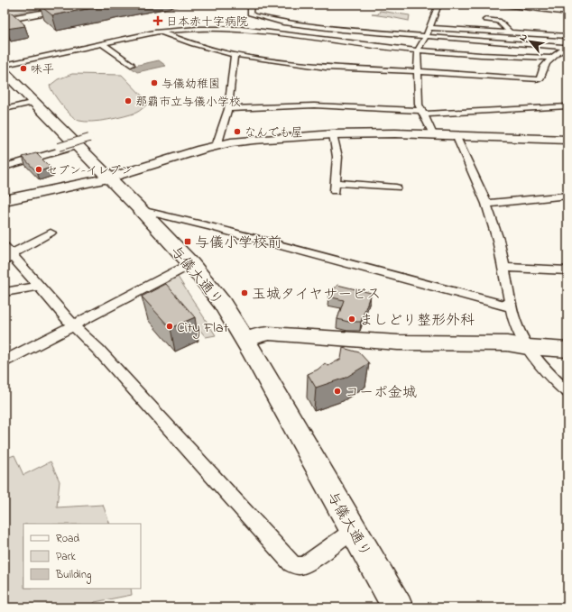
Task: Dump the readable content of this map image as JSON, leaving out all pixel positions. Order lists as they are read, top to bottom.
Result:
{
  "streets": {
    "highway": ["与儀大通り"]
  },
  "places": {
    "health": ["日本赤十字病院"],
    "other": [
      "味平",
      "与儀幼稚園",
      "那覇市立与儀小学校",
      "なんでも屋",
      "セブン-イレブン",
      "玉城タイヤサービス",
      "ましどり整形外科",
      "City Flat",
      "コーポ金城"
    ],
    "transit": ["与儀小学校前"]
  },
  "legend": ["Road", "Park", "Building"],
  "north": "top left"
}
